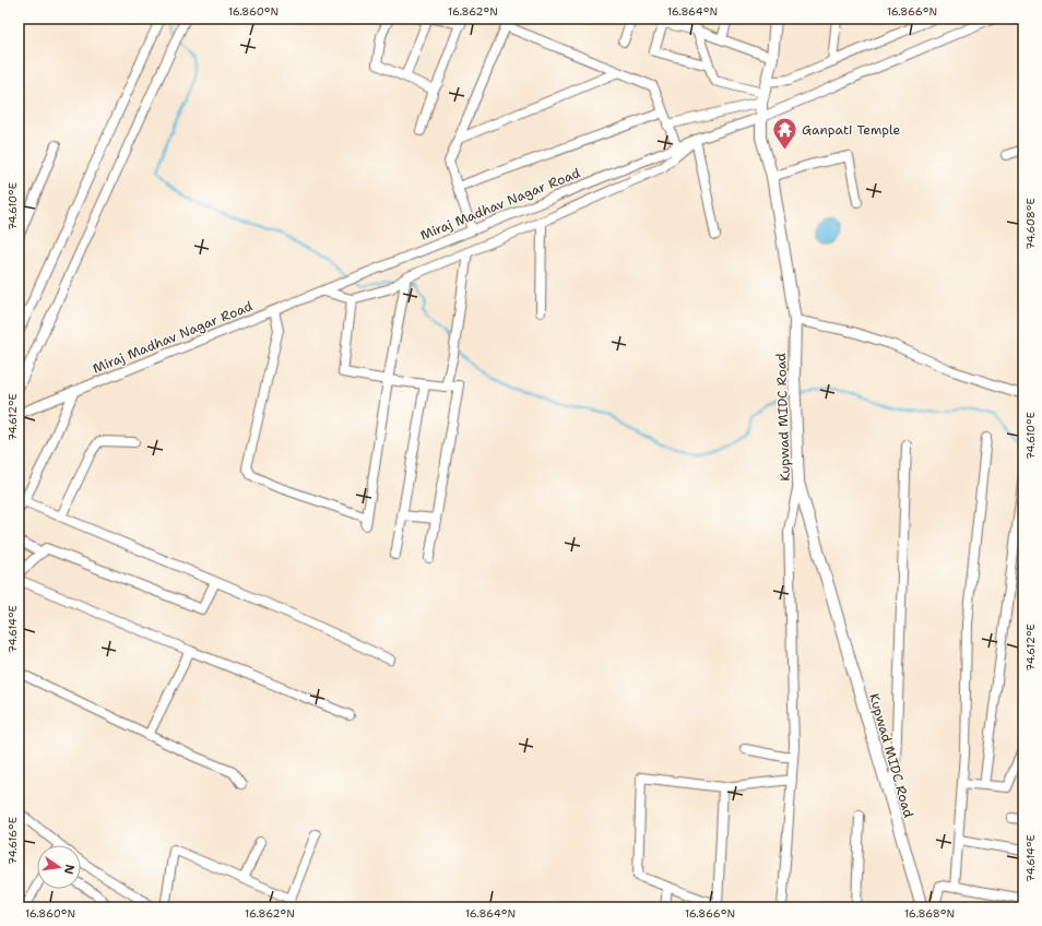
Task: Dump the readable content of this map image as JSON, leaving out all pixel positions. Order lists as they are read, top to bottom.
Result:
{
  "streets": {
    "main road": ["Kupwad MIDC Road"],
    "street": ["Miraj Madhav Nagar Road"]
  },
  "crossings": [
    ["Miraj Madhav Nagar Road", "Kupwad MIDC Road"]
  ],
  "places": {
    "temple": ["Ganpati Temple"]
  },
  "north": "right",
  "coordinates": [
    "16.860°N",
    "16.862°N",
    "16.864°N",
    "16.866°N",
    "74.610°E",
    "74.608°E",
    "74.612°E",
    "74.614°E",
    "74.616°E",
    "16.868°N"
  ]
}
